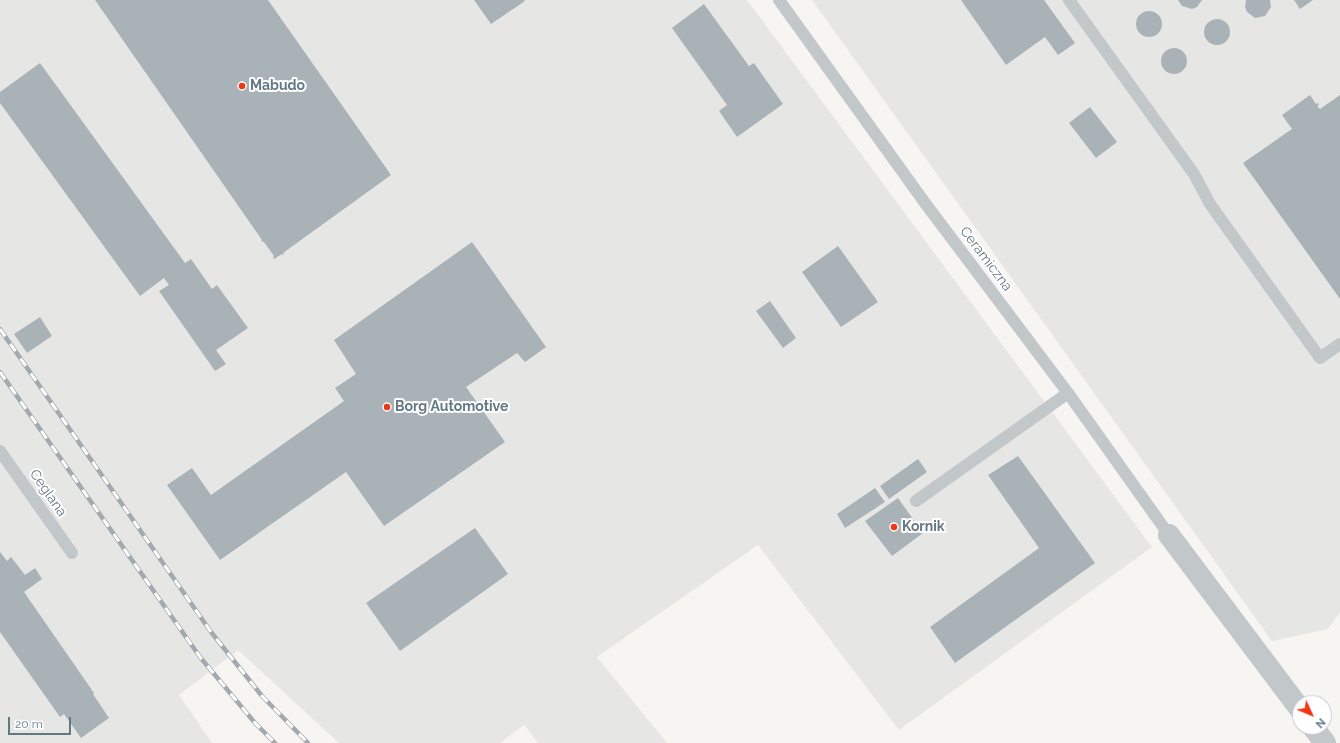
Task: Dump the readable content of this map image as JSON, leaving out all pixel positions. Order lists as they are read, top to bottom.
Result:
{
  "streets": {
    "lane": ["Ceramiczna", "Ceglana"]
  },
  "places": ["Mabudo", "Borg Automotive", "Kornik"],
  "scale_bar": "20 m",
  "north": "bottom right"
}
